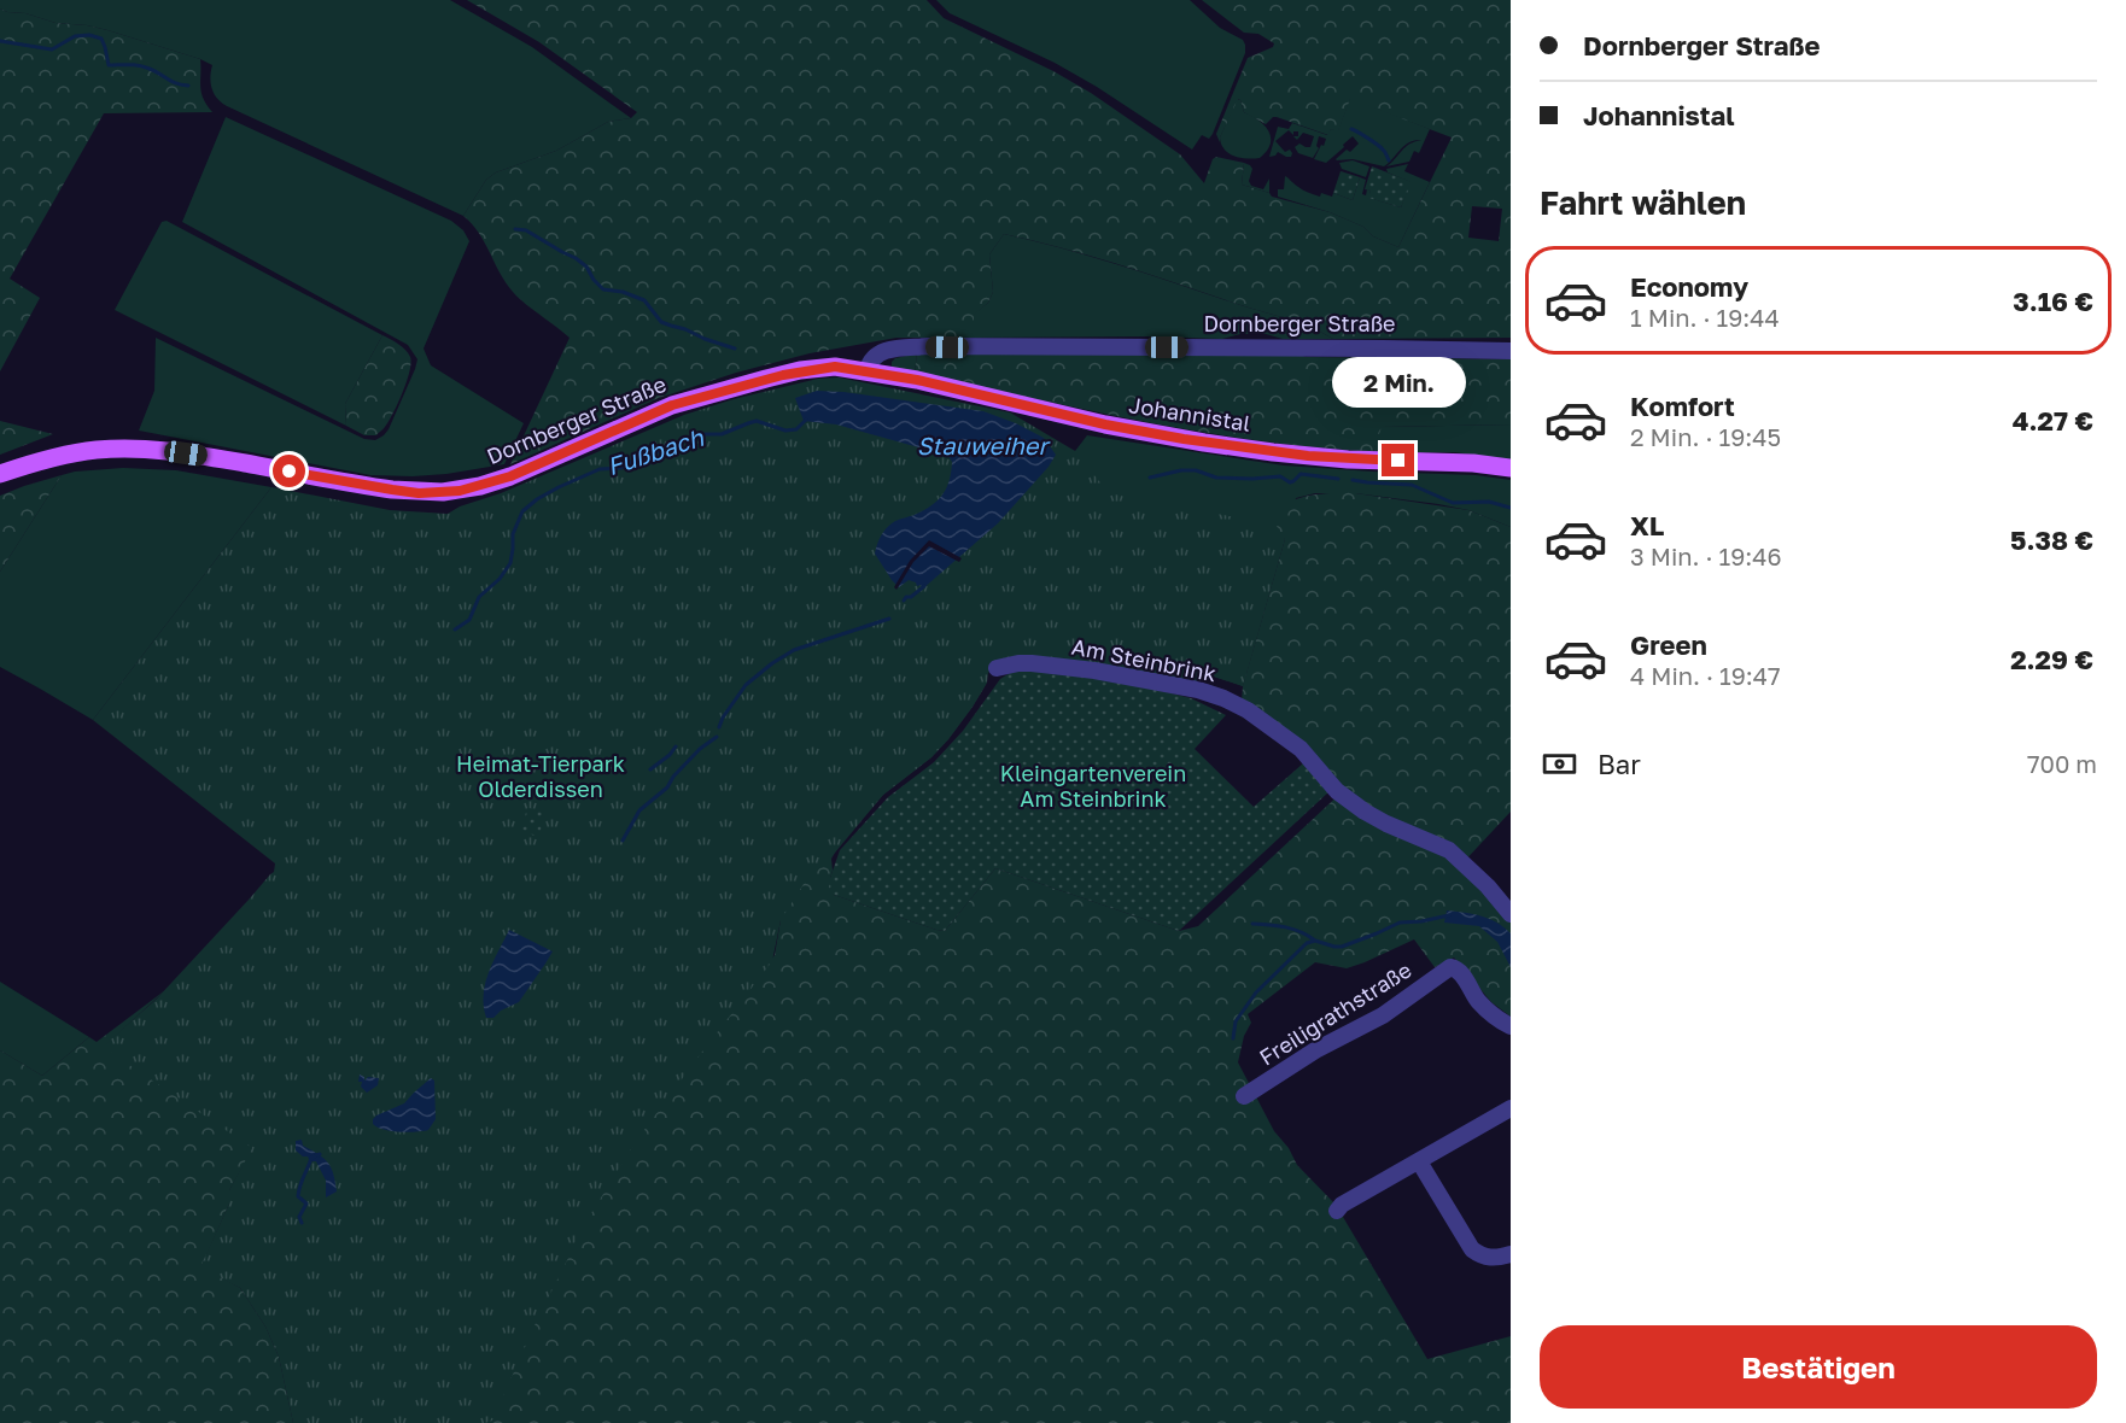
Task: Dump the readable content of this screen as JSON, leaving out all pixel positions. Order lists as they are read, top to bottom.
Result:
{
  "streets": {
    "main road": ["Dornberger Straße", "Johannistal"],
    "street": ["Am Steinbrink", "Freiligrathstraße"]
  },
  "crossings": [
    ["Dornberger Straße", "Johannistal"]
  ],
  "water": ["Stauweiher", "Fußbach"],
  "parks": ["Heimat-Tierpark Olderdissen", "Kleingartenverein Am Steinbrink"],
  "page": {
    "banner": ["Dornberger Straße", "Johannistal"],
    "heading": "Fahrt wählen",
    "list": [
      {
        "name": "Economy",
        "note": "1 Min. · 19:44",
        "value": "3.16 €"
      },
      {
        "name": "Komfort",
        "note": "2 Min. · 19:45",
        "value": "4.27 €"
      },
      {
        "name": "XL",
        "note": "3 Min. · 19:46",
        "value": "5.38 €"
      },
      {
        "name": "Green",
        "note": "4 Min. · 19:47",
        "value": "2.29 €"
      }
    ],
    "bubble": "2 Min.",
    "pay": ["Bar", "700 m"],
    "buttons": "Bestätigen"
  }
}
